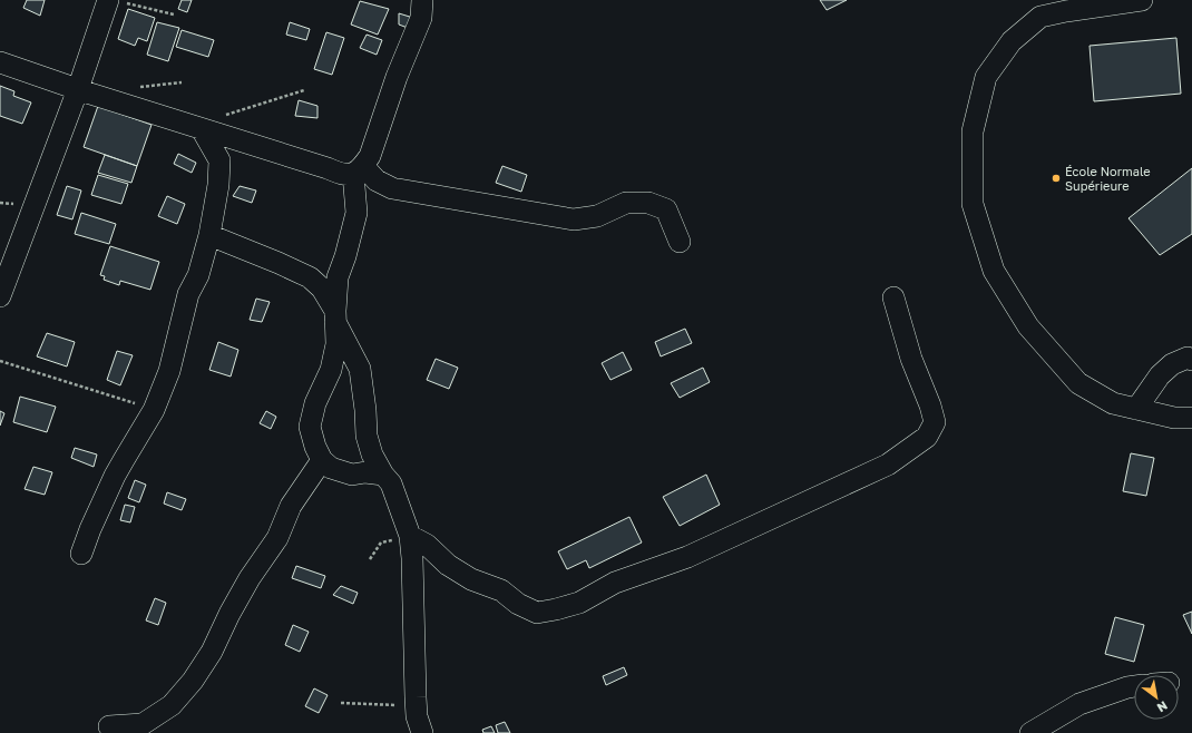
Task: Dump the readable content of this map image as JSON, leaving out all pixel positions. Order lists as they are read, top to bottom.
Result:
{
  "places": ["École Normale Supérieure"],
  "north": "bottom right"
}
